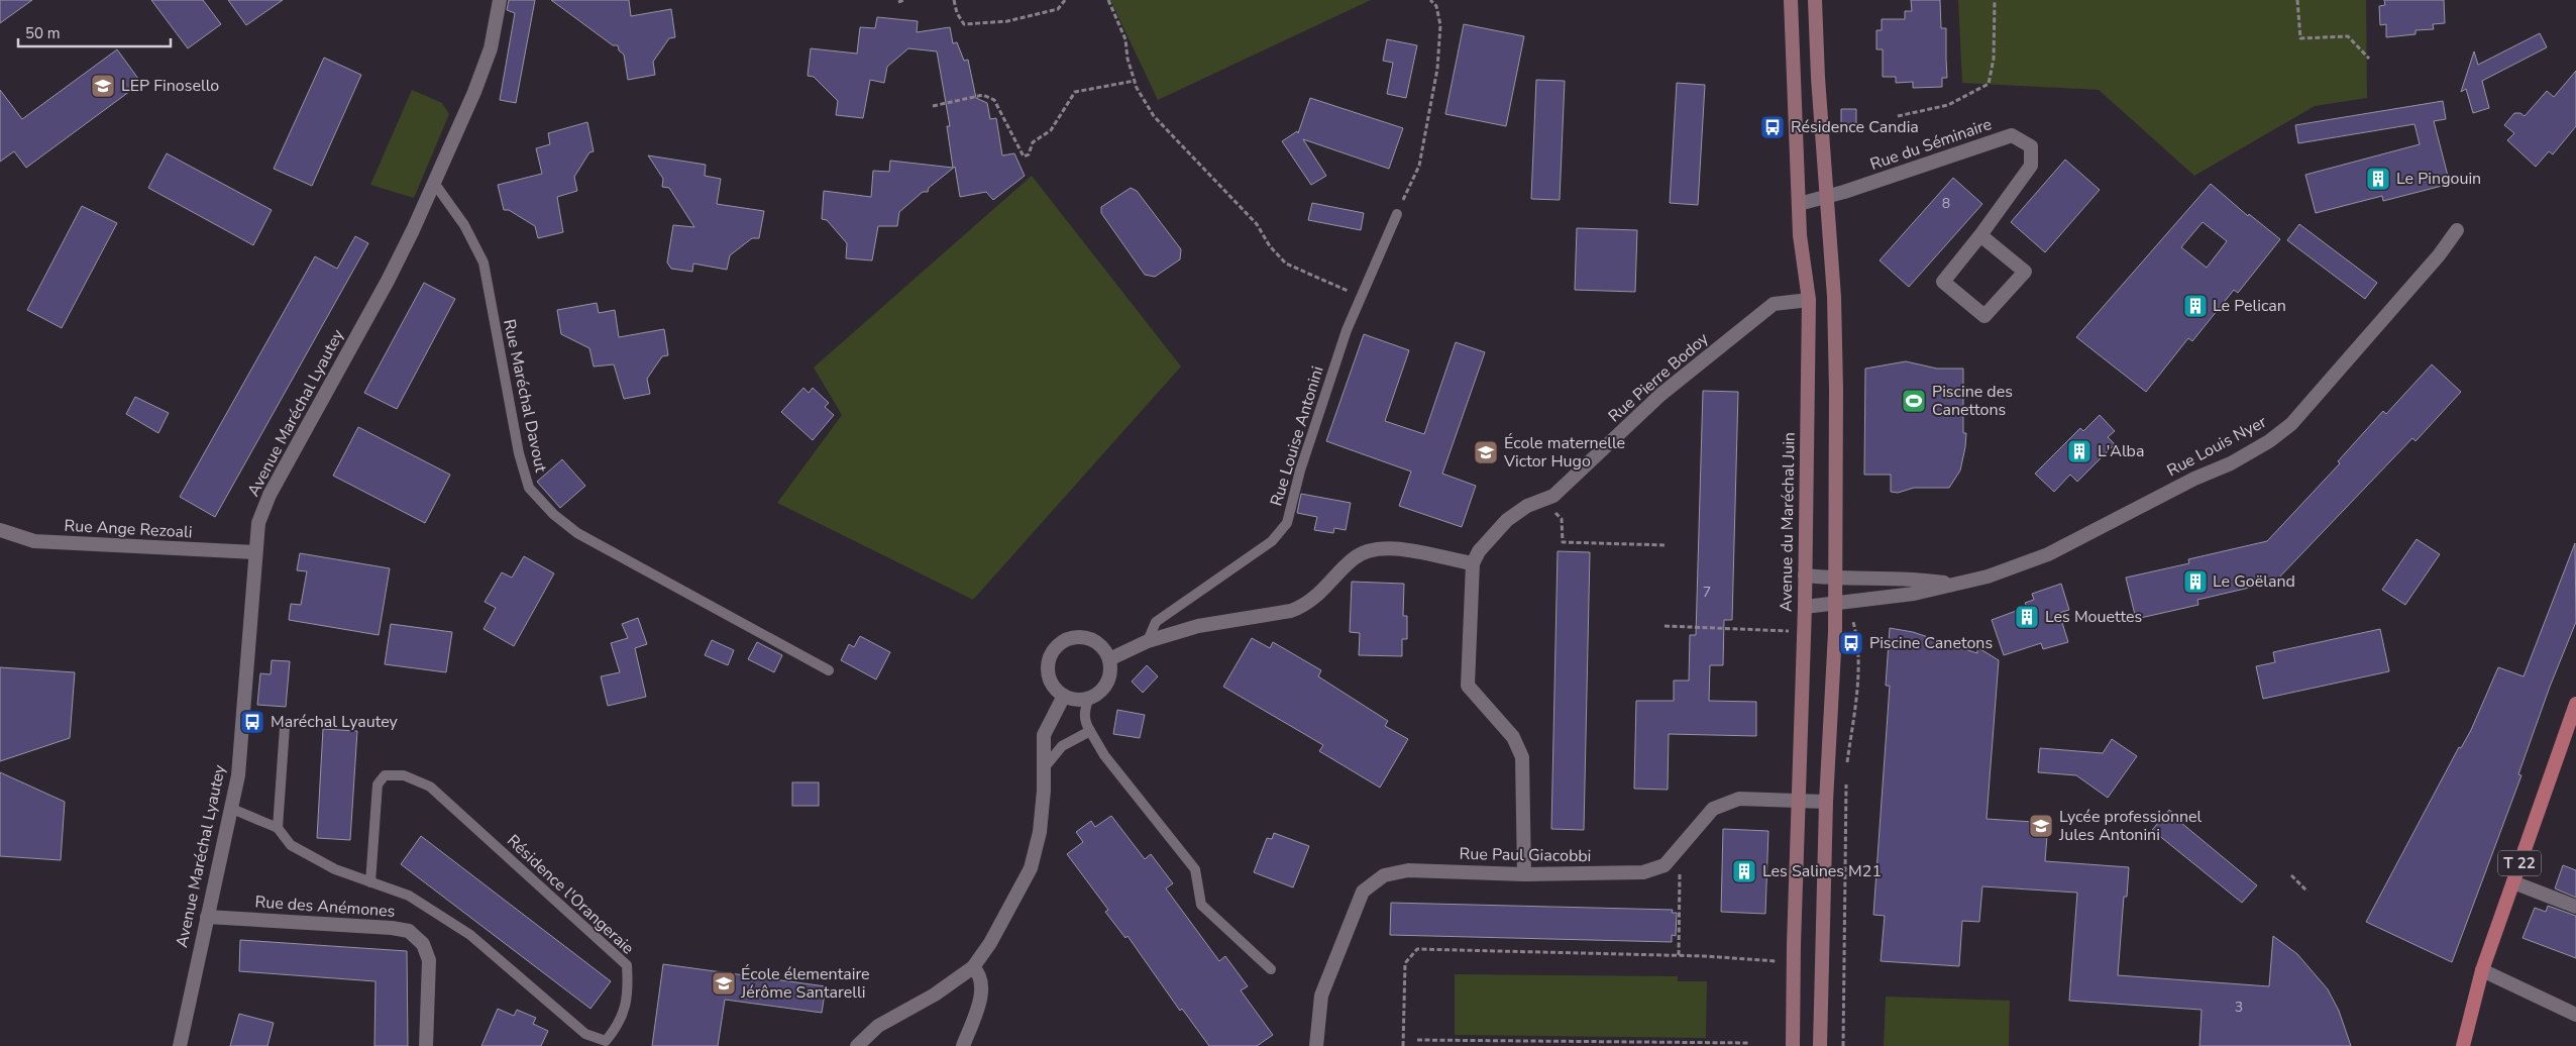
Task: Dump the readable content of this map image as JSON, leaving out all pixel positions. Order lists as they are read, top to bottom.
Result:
{
  "streets": {
    "main road": ["Avenue du Maréchal Juin", "T 22"],
    "street": [
      "Rue du Séminaire",
      "Rue Pierre Bodoy",
      "Avenue Maréchal Lyautey",
      "Rue Louis Nyer",
      "Rue Ange Rezoali",
      "Rue Paul Giacobbi",
      "Rue des Anémones"
    ],
    "lane": ["Rue Maréchal Davout", "Rue Louise Antonini", "Résidence l'Orangeraie"]
  },
  "crossings": [
    ["Rue du Séminaire", "Avenue du Maréchal Juin"],
    ["Rue Pierre Bodoy", "Avenue du Maréchal Juin"],
    ["Rue Maréchal Davout", "Avenue Maréchal Lyautey"],
    ["Avenue Maréchal Lyautey", "Rue Ange Rezoali"],
    ["Avenue Maréchal Lyautey", "Résidence l'Orangeraie"],
    ["Avenue Maréchal Lyautey", "Rue des Anémones"],
    ["Rue Louis Nyer", "Avenue du Maréchal Juin"],
    ["Avenue du Maréchal Juin", "Rue Paul Giacobbi"]
  ],
  "places": {
    "school or university": [
      "LEP Finosello",
      "École maternelle Victor Hugo",
      "Lycée professionnel Jules Antonini",
      "École élementaire Jérôme Santarelli"
    ],
    "bus stop": ["Résidence Candia", "Piscine Canetons", "Maréchal Lyautey"],
    "building": [
      "Le Pingouin",
      "Le Pelican",
      "L'Alba",
      "Le Goëland",
      "Les Mouettes",
      "Les Salines M21"
    ],
    "sports": ["Piscine des Canettons"]
  },
  "house_numbers": ["8", "7", "3"],
  "scale_bar": "50 m"
}
